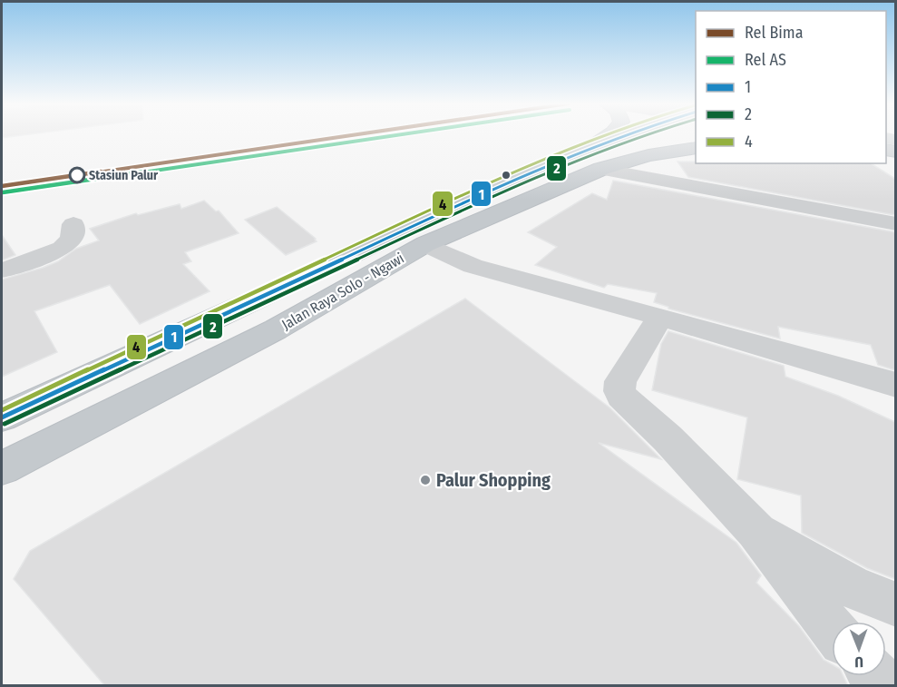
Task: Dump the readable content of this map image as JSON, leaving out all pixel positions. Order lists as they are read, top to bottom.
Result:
{
  "streets": {
    "highway": ["Jalan Raya Solo - Ngawi"]
  },
  "places": ["Stasiun Palur", "Palur Shopping"],
  "lines": [
    "rail line Bima",
    "rail line AS",
    "transit line 1",
    "transit line 2",
    "transit line 4"
  ],
  "legend": [
    "Rel Bima",
    "Rel AS",
    "1",
    "2",
    "4"
  ],
  "north": "bottom"
}
